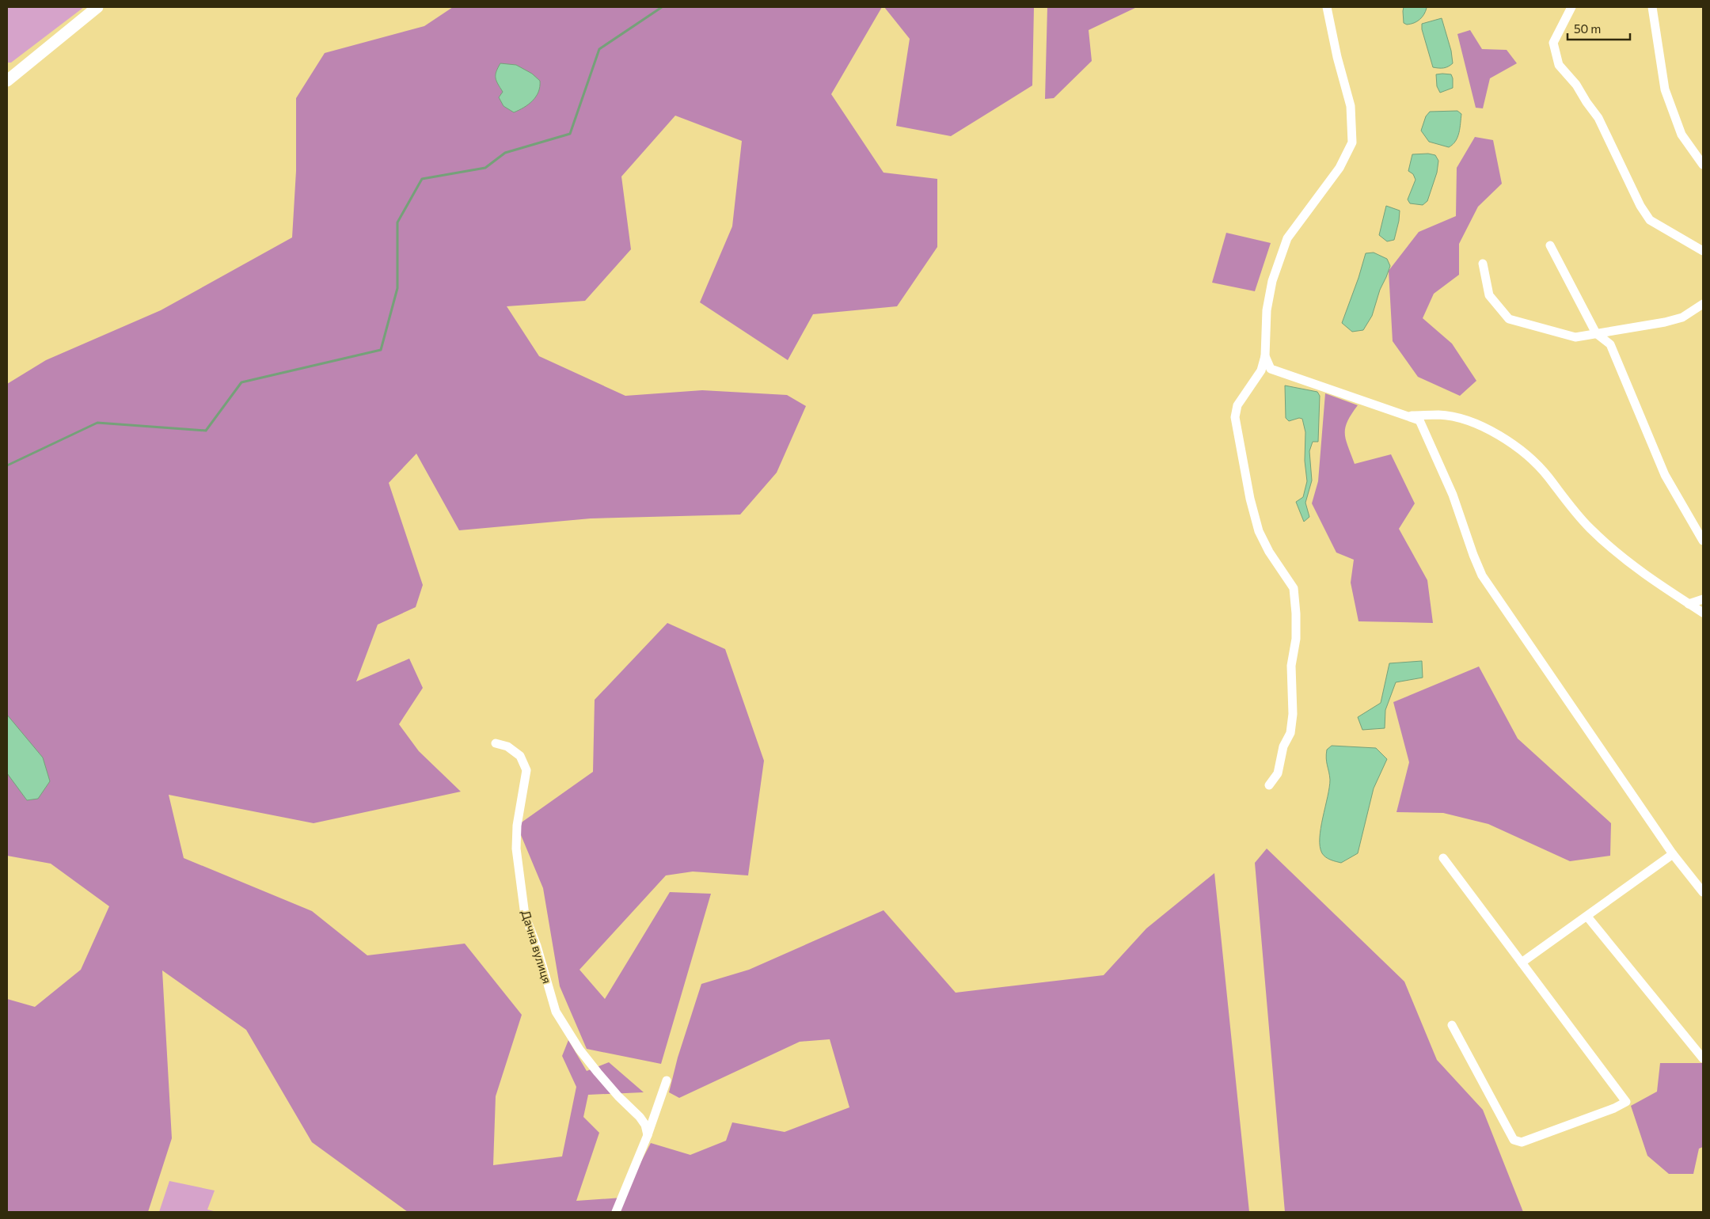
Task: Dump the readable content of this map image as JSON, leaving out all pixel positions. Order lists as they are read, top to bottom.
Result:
{
  "streets": {
    "street": ["Дачна вулиця"]
  },
  "scale_bar": "50 m"
}
